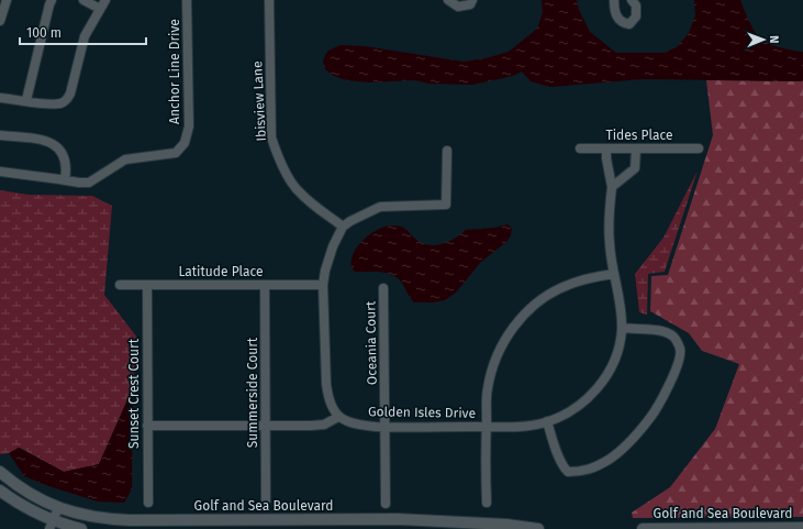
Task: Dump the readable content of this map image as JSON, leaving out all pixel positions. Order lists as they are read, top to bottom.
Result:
{
  "streets": {
    "street": [
      "Anchor Line Drive",
      "Ibisview Lane",
      "Tides Place",
      "Latitude Place",
      "Oceania Court",
      "Summerside Court",
      "Sunset Crest Court",
      "Golden Isles Drive",
      "Golf and Sea Boulevard"
    ]
  },
  "crossings": [
    ["Latitude Place", "Summerside Court"],
    ["Latitude Place", "Sunset Crest Court"],
    ["Oceania Court", "Golden Isles Drive"]
  ],
  "scale_bar": "100 m",
  "north": "right"
}
